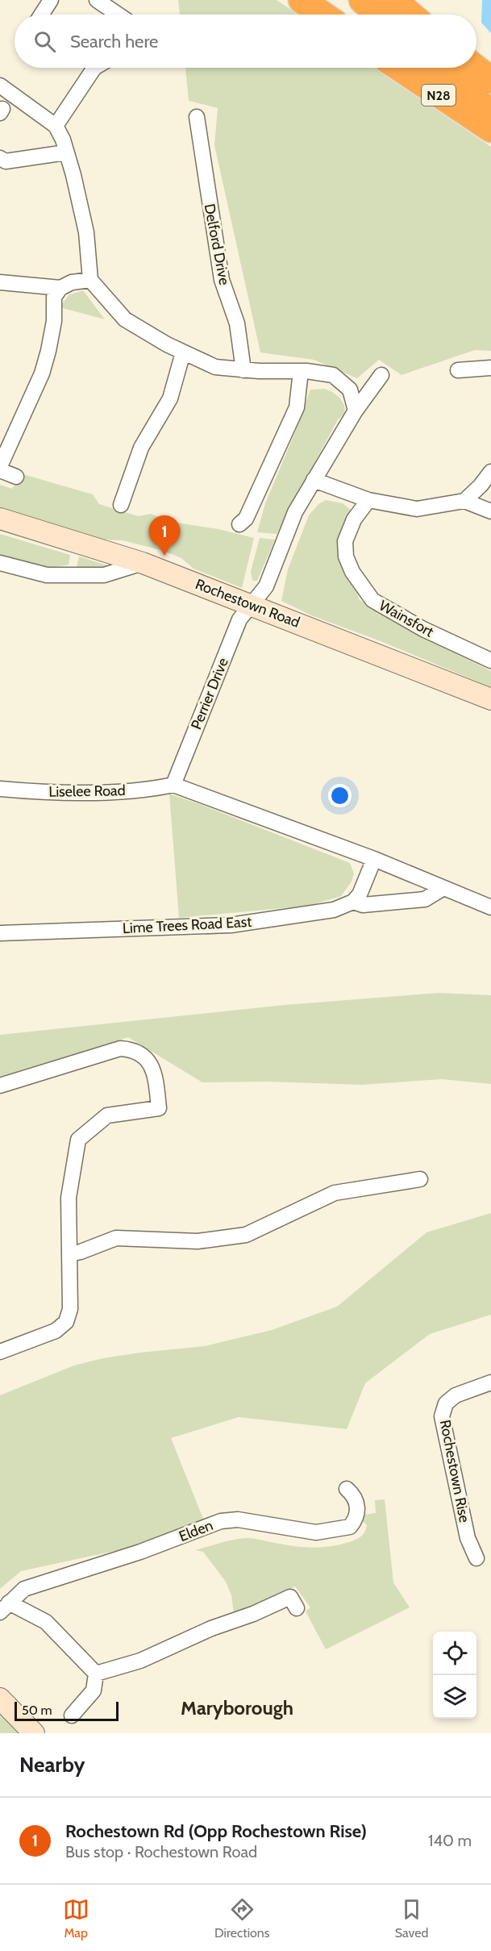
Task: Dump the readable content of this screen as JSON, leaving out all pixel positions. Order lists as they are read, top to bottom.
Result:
{
  "streets": {
    "highway": ["N28"],
    "main road": ["Rochestown Road"],
    "street": [
      "Delford Drive",
      "Wainsfort",
      "Perrier Drive",
      "Liselee Road",
      "Lime Trees Road East",
      "Rochestown Rise",
      "Elden"
    ]
  },
  "crossings": [
    ["Rochestown Road", "Perrier Drive"],
    ["Perrier Drive", "Liselee Road"]
  ],
  "districts": ["Maryborough"],
  "scale_bar": "50 m",
  "page": {
    "search": "Search here",
    "pins": "1",
    "scale": "50 m",
    "heading": "Nearby",
    "list": [
      {
        "mark": "1",
        "name": "Rochestown Rd (Opp Rochestown Rise)",
        "note": "Bus stop · Rochestown Road",
        "value": "140 m"
      }
    ],
    "nav": ["Map", "Directions", "Saved"]
  }
}
